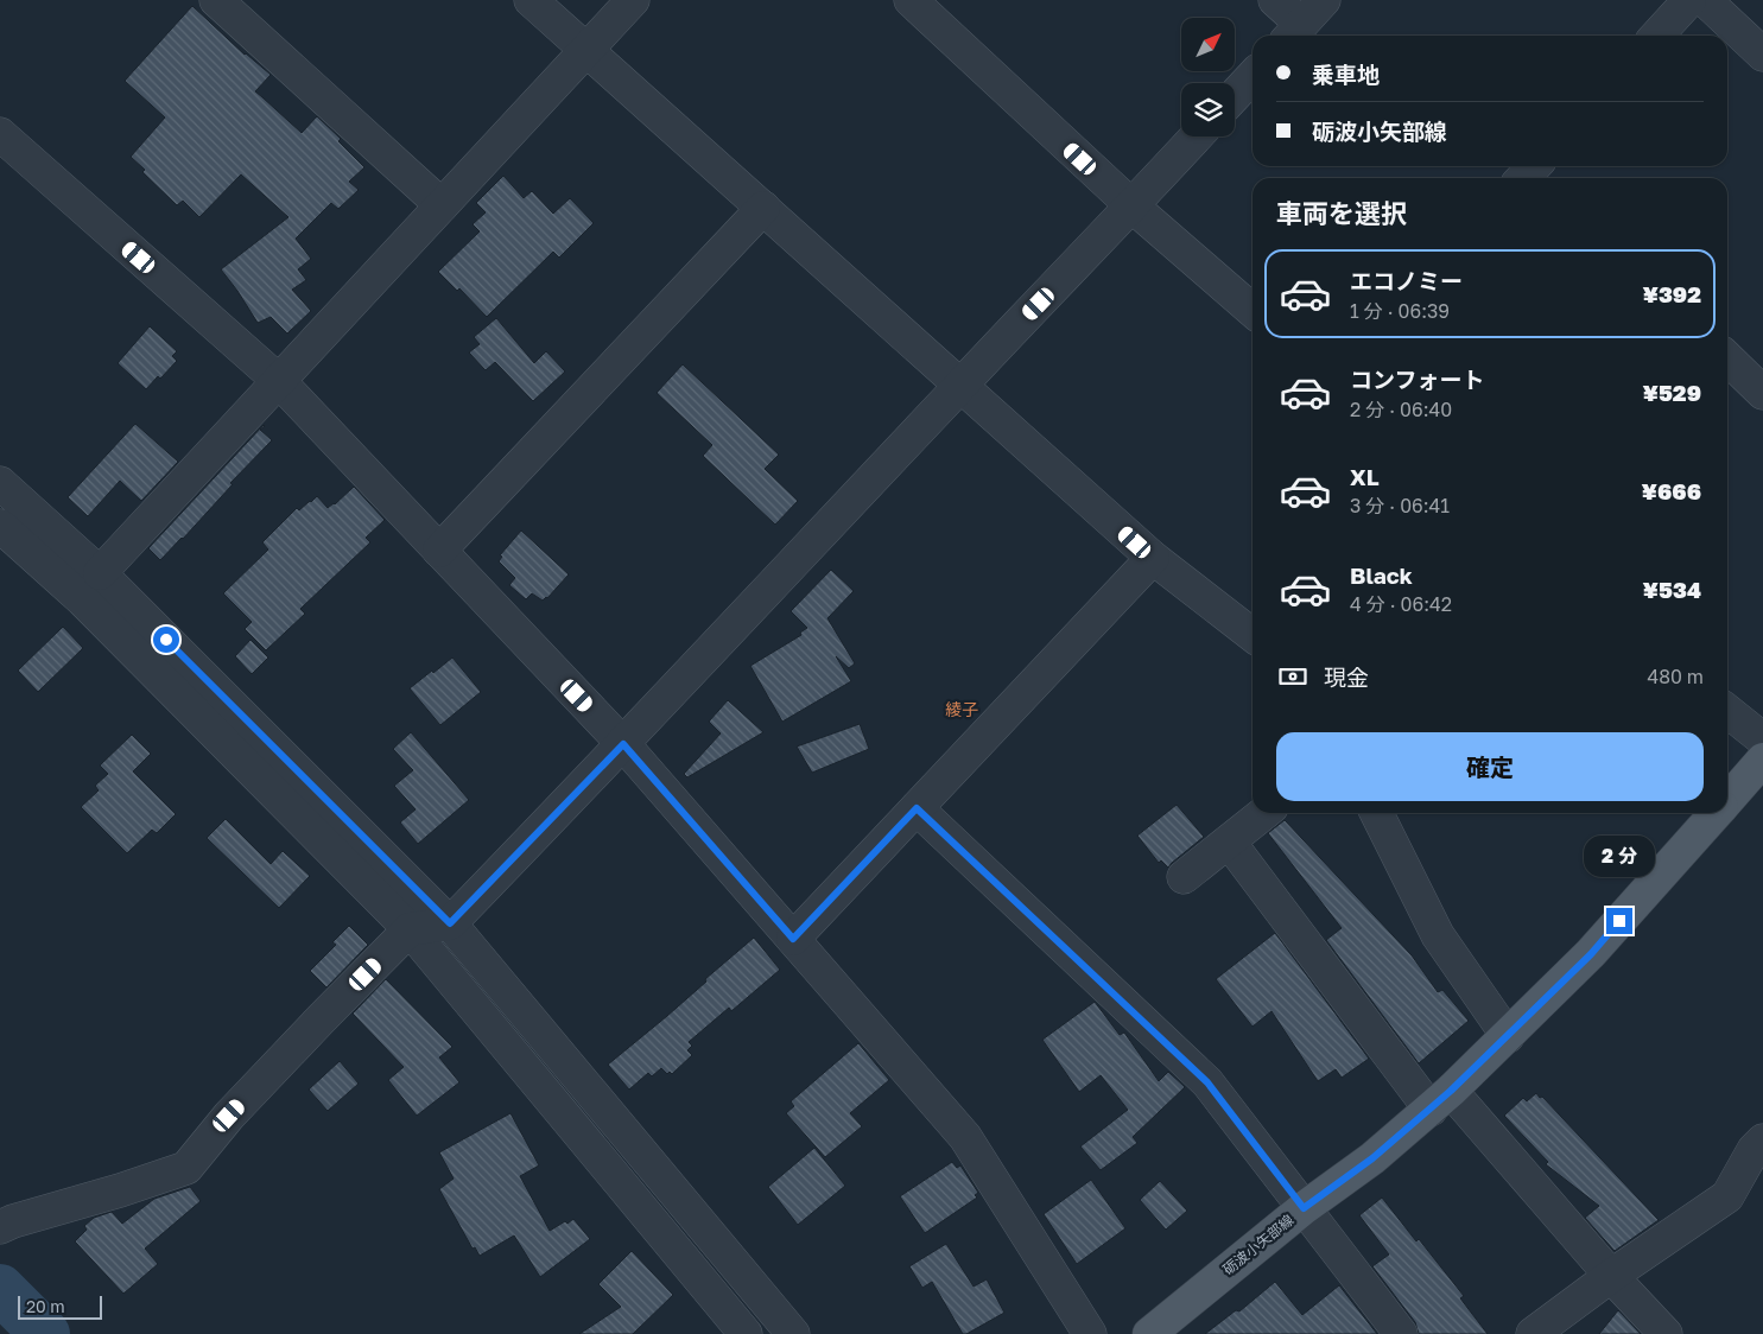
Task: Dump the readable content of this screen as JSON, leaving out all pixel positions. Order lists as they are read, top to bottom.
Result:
{
  "streets": {
    "main road": ["砺波小矢部線"]
  },
  "districts": ["綾子"],
  "scale_bar": "20 m",
  "north": "top right",
  "page": {
    "banner": ["乗車地", "砺波小矢部線"],
    "heading": "車両を選択",
    "list": [
      {
        "name": "エコノミー",
        "note": "1 分 · 06:39",
        "value": "¥392"
      },
      {
        "name": "コンフォート",
        "note": "2 分 · 06:40",
        "value": "¥529"
      },
      {
        "name": "XL",
        "note": "3 分 · 06:41",
        "value": "¥666"
      },
      {
        "name": "Black",
        "note": "4 分 · 06:42",
        "value": "¥534"
      }
    ],
    "pay": ["現金", "480 m"],
    "buttons": "確定",
    "bubble": "2 分",
    "scale": "20 m"
  }
}
